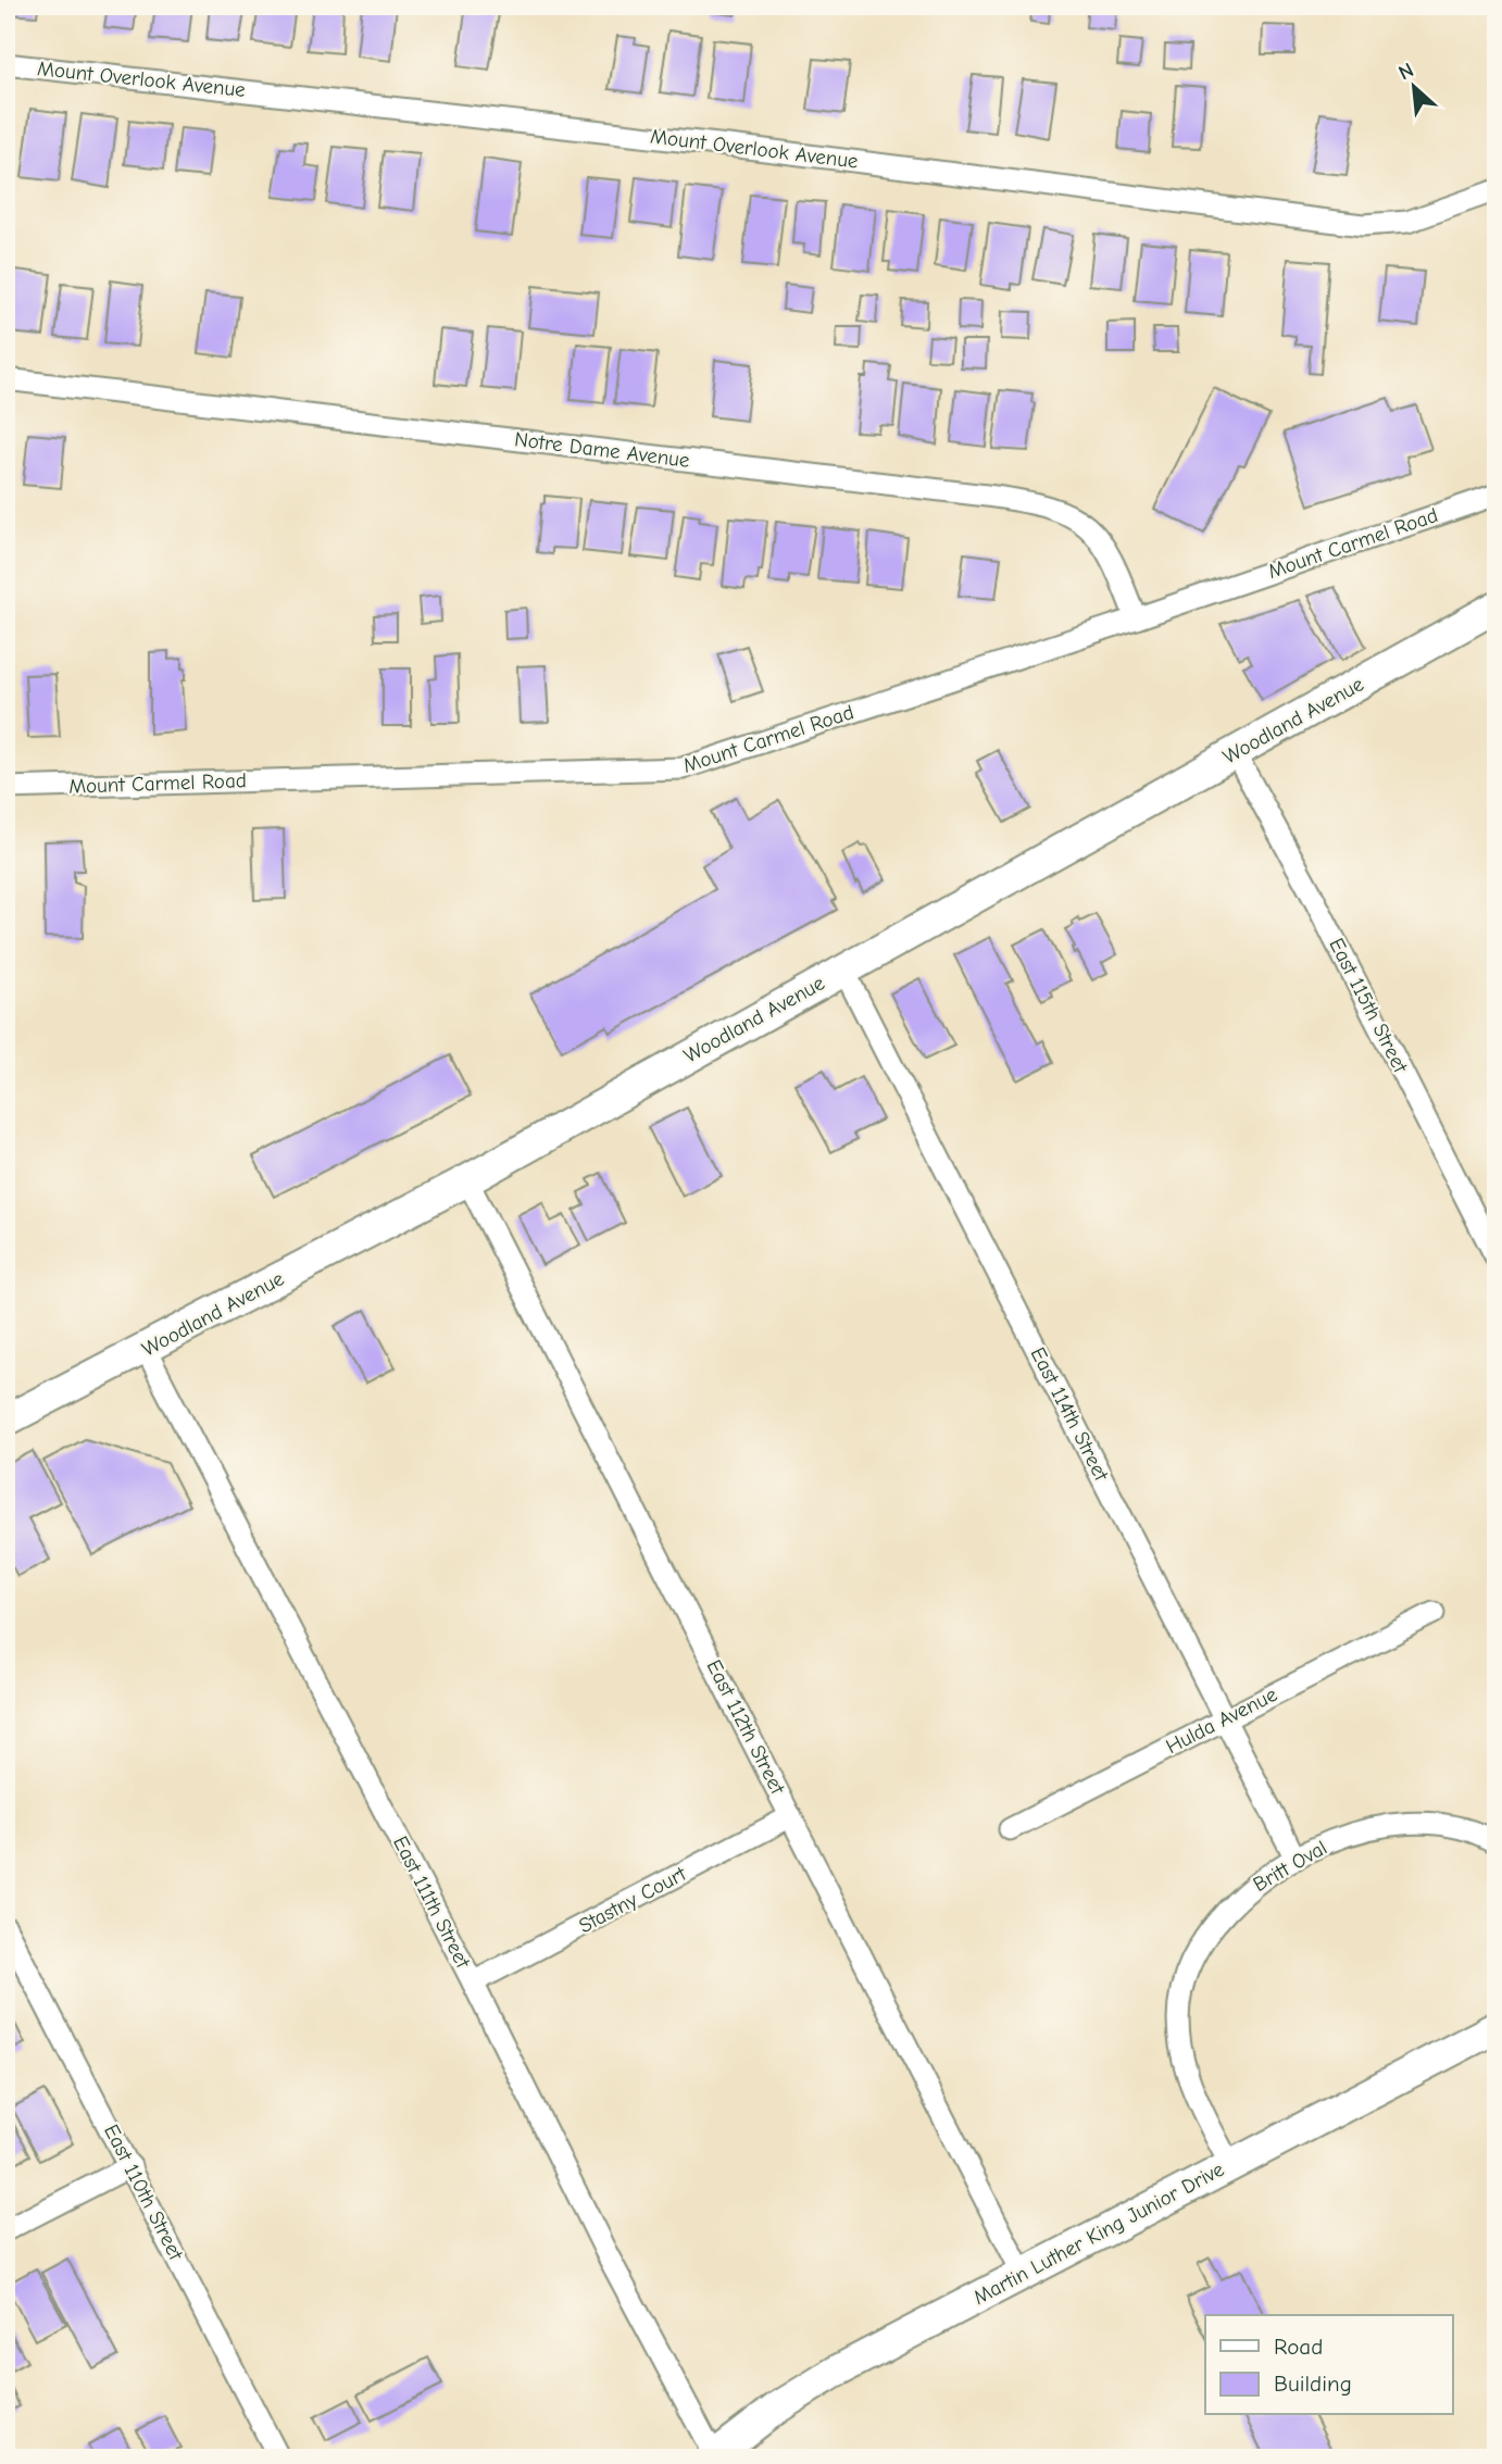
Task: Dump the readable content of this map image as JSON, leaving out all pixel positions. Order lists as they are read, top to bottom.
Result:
{
  "streets": {
    "main road": ["Woodland Avenue", "Martin Luther King Junior Drive"],
    "street": [
      "Mount Overlook Avenue",
      "Notre Dame Avenue",
      "Mount Carmel Road",
      "East 115th Street",
      "East 114th Street",
      "Hulda Avenue",
      "East 112th Street",
      "Britt Oval",
      "Stastny Court",
      "East 111th Street",
      "East 110th Street"
    ]
  },
  "crossings": [
    ["Notre Dame Avenue", "Mount Carmel Road"],
    ["Woodland Avenue", "East 115th Street"],
    ["Woodland Avenue", "East 114th Street"],
    ["Woodland Avenue", "East 112th Street"],
    ["Woodland Avenue", "East 111th Street"],
    ["East 114th Street", "Hulda Avenue"],
    ["East 114th Street", "Britt Oval"],
    ["East 112th Street", "Stastny Court"],
    ["East 112th Street", "Martin Luther King Junior Drive"],
    ["Britt Oval", "Martin Luther King Junior Drive"],
    ["Stastny Court", "East 111th Street"],
    ["East 111th Street", "Martin Luther King Junior Drive"]
  ],
  "legend": ["Road", "Building"],
  "north": "top left"
}
